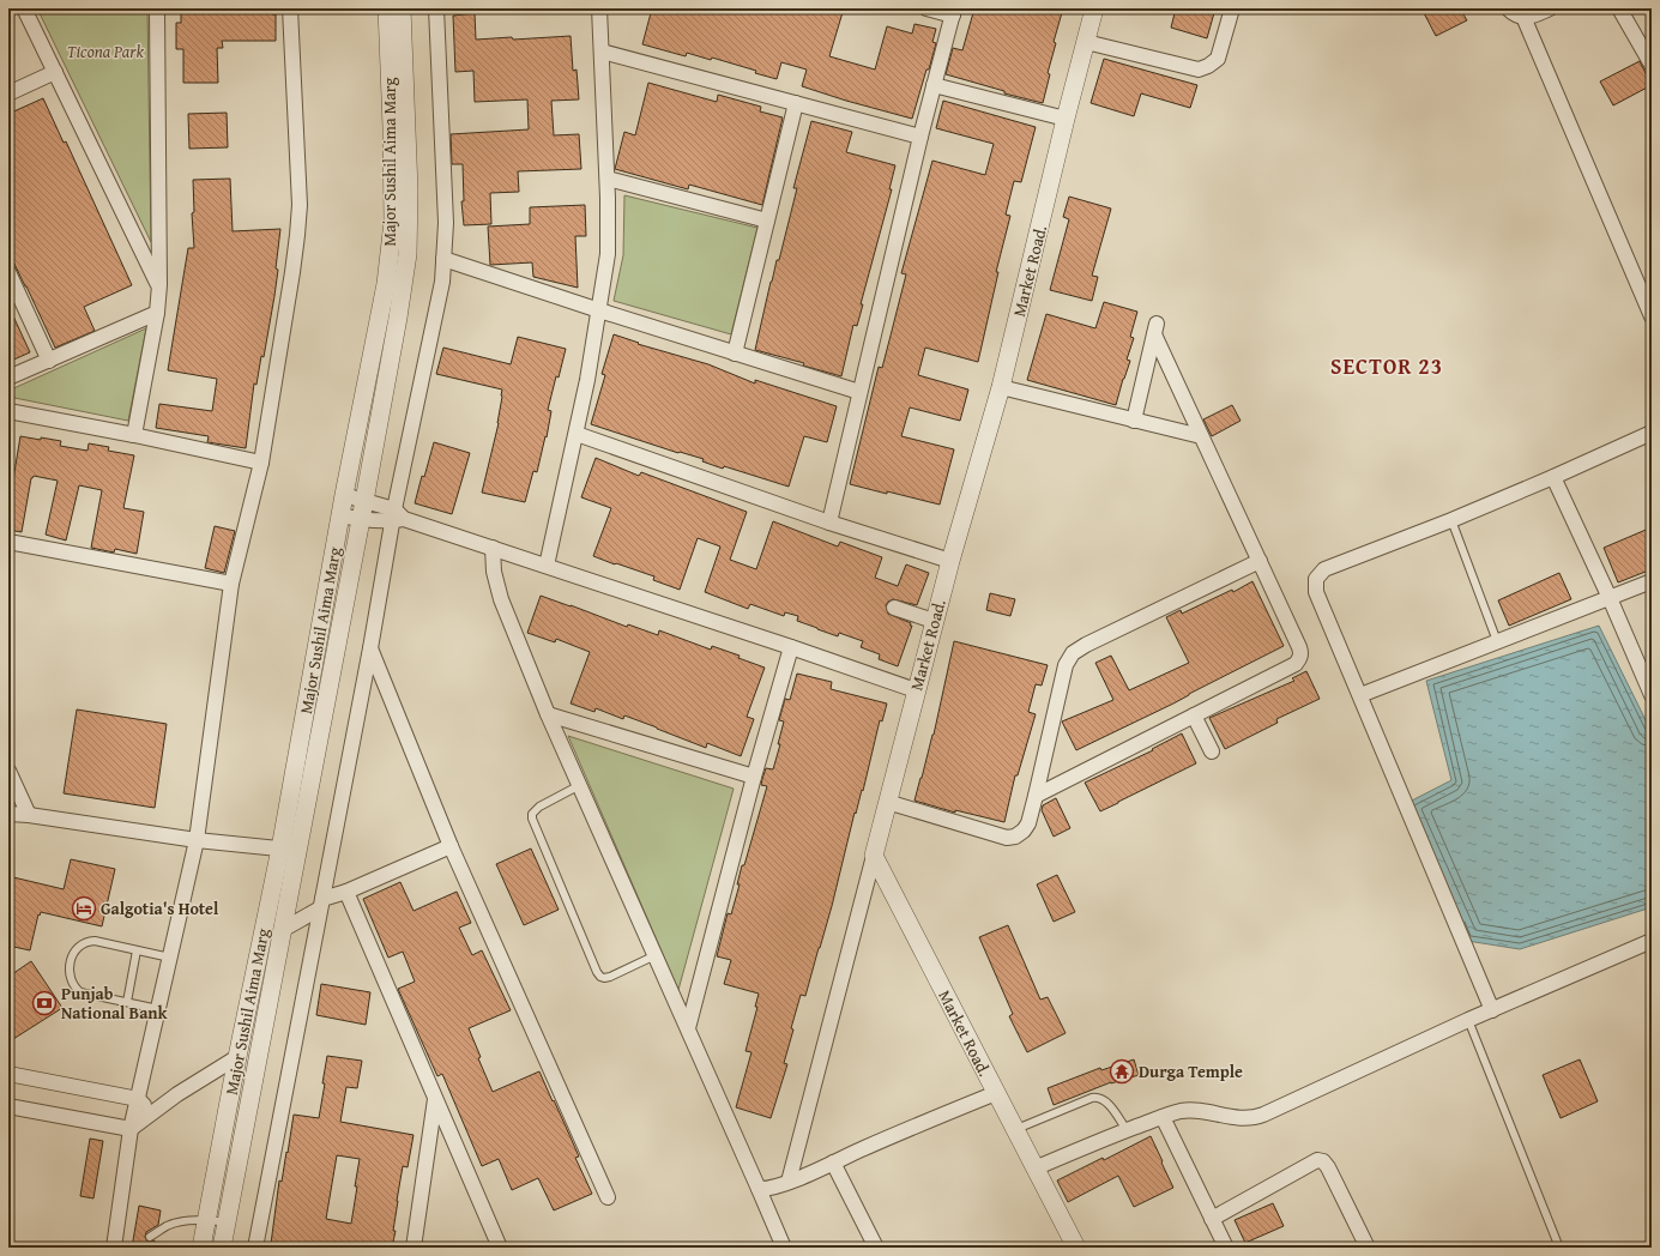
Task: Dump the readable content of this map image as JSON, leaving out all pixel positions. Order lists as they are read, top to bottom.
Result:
{
  "streets": {
    "street": ["Major Sushil Aima Marg", "Market Road."]
  },
  "districts": ["SECTOR 23"],
  "parks": ["Ticona Park"],
  "places": {
    "hotel": ["Galgotia's Hotel"],
    "bank": ["Punjab National Bank"],
    "temple": ["Durga Temple"]
  }
}
